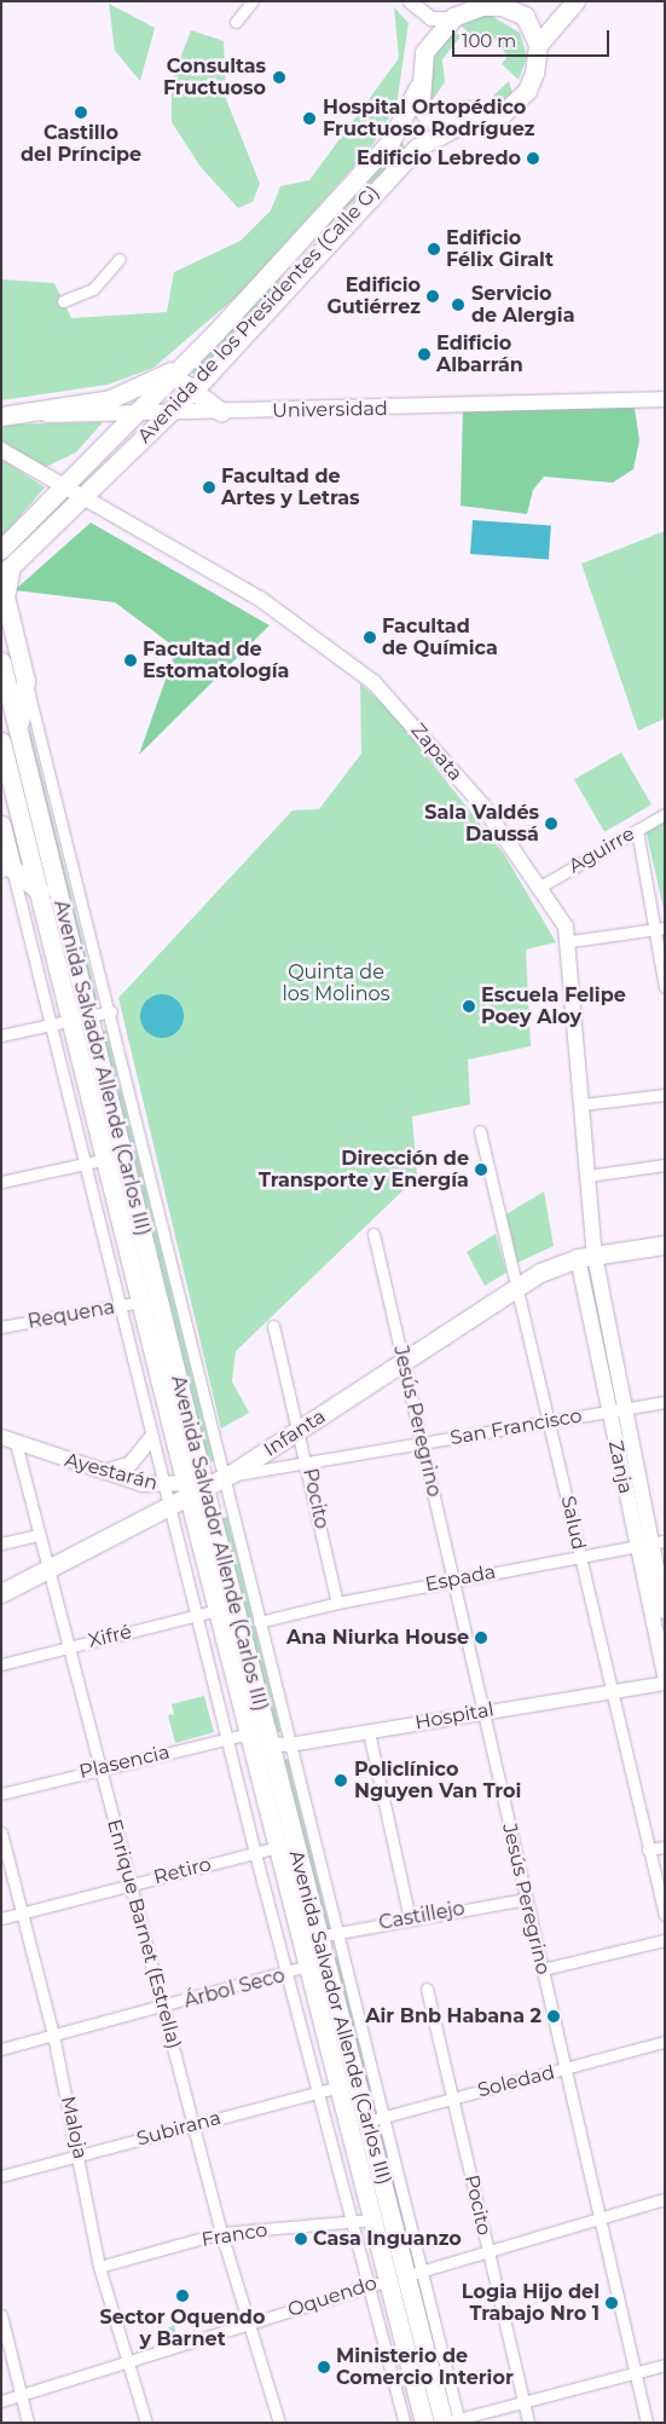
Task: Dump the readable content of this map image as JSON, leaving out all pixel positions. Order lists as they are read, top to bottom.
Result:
{
  "streets": {
    "main road": [
      "Avenida de los Presidentes (Calle G)",
      "Universidad",
      "Zapata",
      "Avenida Salvador Allende (Carlos III)",
      "Infanta",
      "Zanja",
      "Ayestarán"
    ],
    "street": [
      "Aguirre",
      "Requena",
      "Jesús Peregrino",
      "San Francisco",
      "Pocito",
      "Salud",
      "Espada",
      "Xifré",
      "Hospital",
      "Plasencia",
      "Retiro",
      "Castillejo",
      "Enrique Barnet (Estrella)",
      "Árbol Seco",
      "Soledad",
      "Maloja",
      "Subirana",
      "Franco",
      "Oquendo"
    ]
  },
  "crossings": [
    ["Avenida de los Presidentes (Calle G)", "Universidad"],
    ["Avenida de los Presidentes (Calle G)", "Zapata"],
    ["Zapata", "Aguirre"],
    ["Zapata", "Infanta"],
    ["Zapata", "Zanja"],
    ["Avenida Salvador Allende (Carlos III)", "Requena"],
    ["Avenida Salvador Allende (Carlos III)", "San Francisco"],
    ["Avenida Salvador Allende (Carlos III)", "Infanta"],
    ["Avenida Salvador Allende (Carlos III)", "Ayestarán"],
    ["Avenida Salvador Allende (Carlos III)", "Espada"],
    ["Avenida Salvador Allende (Carlos III)", "Xifré"],
    ["Avenida Salvador Allende (Carlos III)", "Hospital"],
    ["Avenida Salvador Allende (Carlos III)", "Plasencia"],
    ["Avenida Salvador Allende (Carlos III)", "Retiro"],
    ["Avenida Salvador Allende (Carlos III)", "Castillejo"],
    ["Avenida Salvador Allende (Carlos III)", "Árbol Seco"],
    ["Avenida Salvador Allende (Carlos III)", "Soledad"],
    ["Avenida Salvador Allende (Carlos III)", "Subirana"],
    ["Avenida Salvador Allende (Carlos III)", "Franco"],
    ["Avenida Salvador Allende (Carlos III)", "Oquendo"],
    ["Jesús Peregrino", "San Francisco"],
    ["Jesús Peregrino", "Infanta"],
    ["Jesús Peregrino", "Espada"],
    ["Jesús Peregrino", "Hospital"],
    ["Jesús Peregrino", "Castillejo"],
    ["Jesús Peregrino", "Soledad"],
    ["Jesús Peregrino", "Oquendo"],
    ["San Francisco", "Infanta"],
    ["San Francisco", "Zanja"],
    ["San Francisco", "Pocito"],
    ["San Francisco", "Salud"],
    ["Infanta", "Zanja"],
    ["Infanta", "Ayestarán"],
    ["Infanta", "Pocito"],
    ["Infanta", "Salud"],
    ["Infanta", "Enrique Barnet (Estrella)"],
    ["Zanja", "Espada"],
    ["Ayestarán", "Enrique Barnet (Estrella)"],
    ["Pocito", "Espada"],
    ["Pocito", "Soledad"],
    ["Pocito", "Oquendo"],
    ["Salud", "Espada"],
    ["Salud", "Hospital"],
    ["Xifré", "Enrique Barnet (Estrella)"],
    ["Plasencia", "Enrique Barnet (Estrella)"],
    ["Retiro", "Enrique Barnet (Estrella)"],
    ["Retiro", "Maloja"],
    ["Enrique Barnet (Estrella)", "Árbol Seco"],
    ["Enrique Barnet (Estrella)", "Subirana"],
    ["Enrique Barnet (Estrella)", "Franco"],
    ["Enrique Barnet (Estrella)", "Oquendo"],
    ["Árbol Seco", "Maloja"],
    ["Maloja", "Subirana"],
    ["Maloja", "Franco"],
    ["Maloja", "Oquendo"]
  ],
  "parks": ["Quinta de los Molinos"],
  "places": [
    "Consultas Fructuoso",
    "Castillo del Príncipe",
    "Hospital Ortopédico Fructuoso Rodríguez",
    "Edificio Lebredo",
    "Edificio Félix Giralt",
    "Edificio Gutiérrez",
    "Servicio de Alergia",
    "Edificio Albarrán",
    "Facultad de Artes y Letras",
    "Facultad de Química",
    "Facultad de Estomatología",
    "Sala Valdés Daussá",
    "Escuela Felipe Poey Aloy",
    "Dirección de Transporte y Energía",
    "Ana Niurka House",
    "Policlínico Nguyen Van Troi",
    "Air Bnb Habana 2",
    "Casa Inguanzo",
    "Sector Oquendo y Barnet",
    "Logia Hijo del Trabajo Nro 1",
    "Ministerio de Comercio Interior"
  ],
  "scale_bar": "100 m"
}
